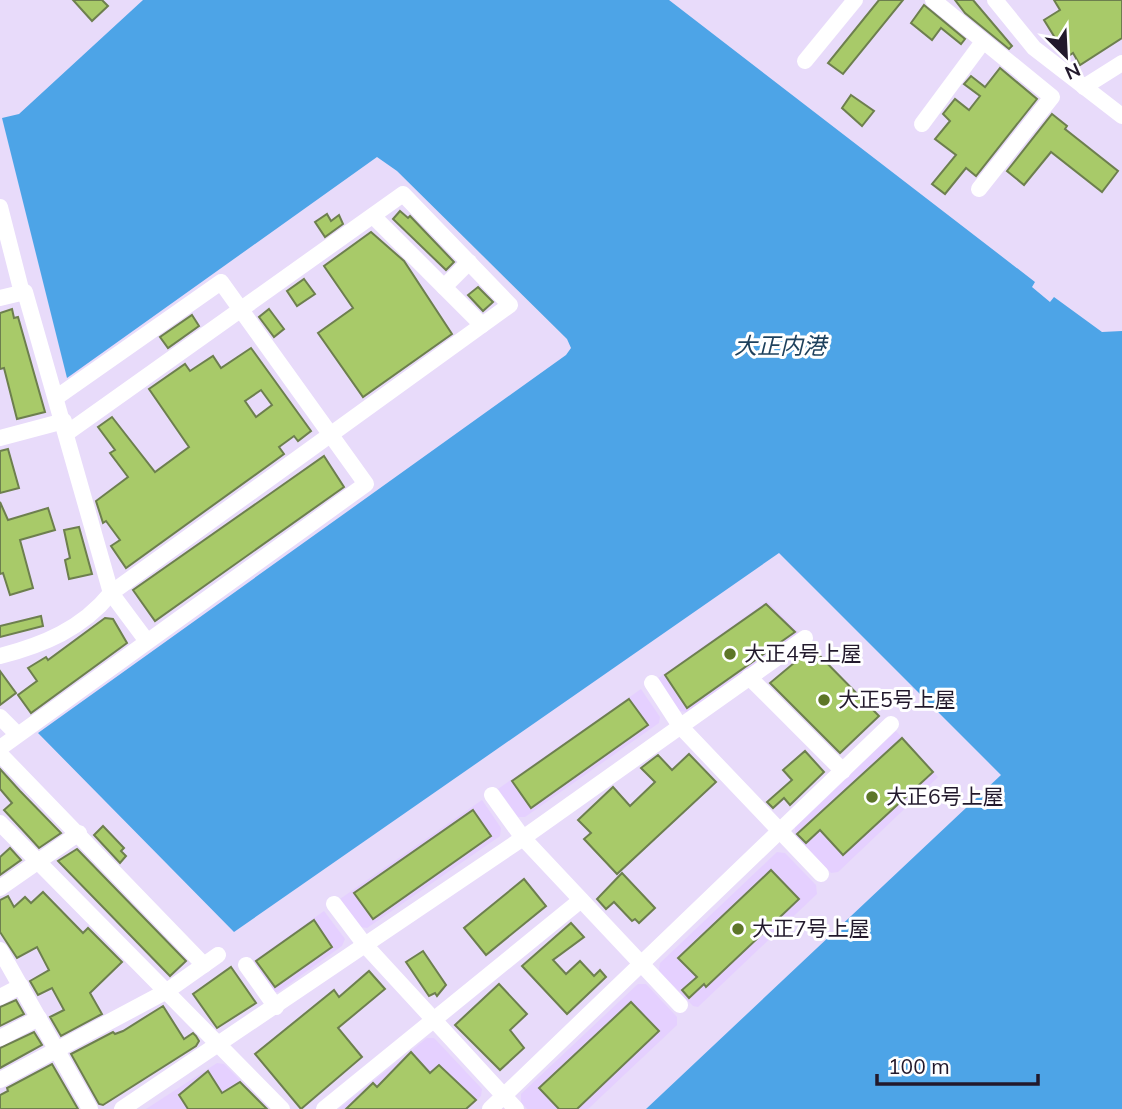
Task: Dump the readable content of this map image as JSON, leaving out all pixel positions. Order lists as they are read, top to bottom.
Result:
{
  "water": ["大正内港"],
  "places": [
    "大正4号上屋",
    "大正5号上屋",
    "大正6号上屋",
    "大正7号上屋"
  ],
  "scale_bar": "100 m",
  "north": "bottom right"
}
